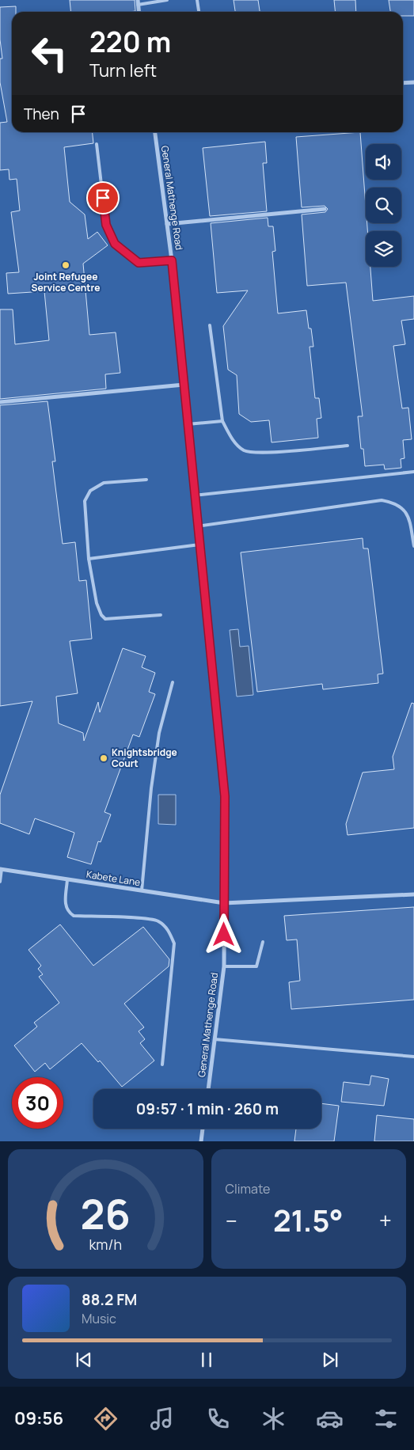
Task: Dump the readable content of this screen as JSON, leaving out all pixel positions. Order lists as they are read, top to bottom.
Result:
{
  "streets": {
    "street": ["General Mathenge Road", "Kabete Lane"]
  },
  "crossings": [
    ["General Mathenge Road", "Kabete Lane"]
  ],
  "places": ["Joint Refugee Service Centre", "Knightsbridge Court"],
  "page": {
    "turn": ["220 m", "Turn left"],
    "then": "Then",
    "limit": "30",
    "trip": "09:57 · 1 min · 260 m",
    "tile": "Climate",
    "heat": ["−", "21.5°", "+"],
    "song": ["88.2 FM", "Music"],
    "tabs": "09:56",
    "gauge": ["26", "km/h"]
  }
}
